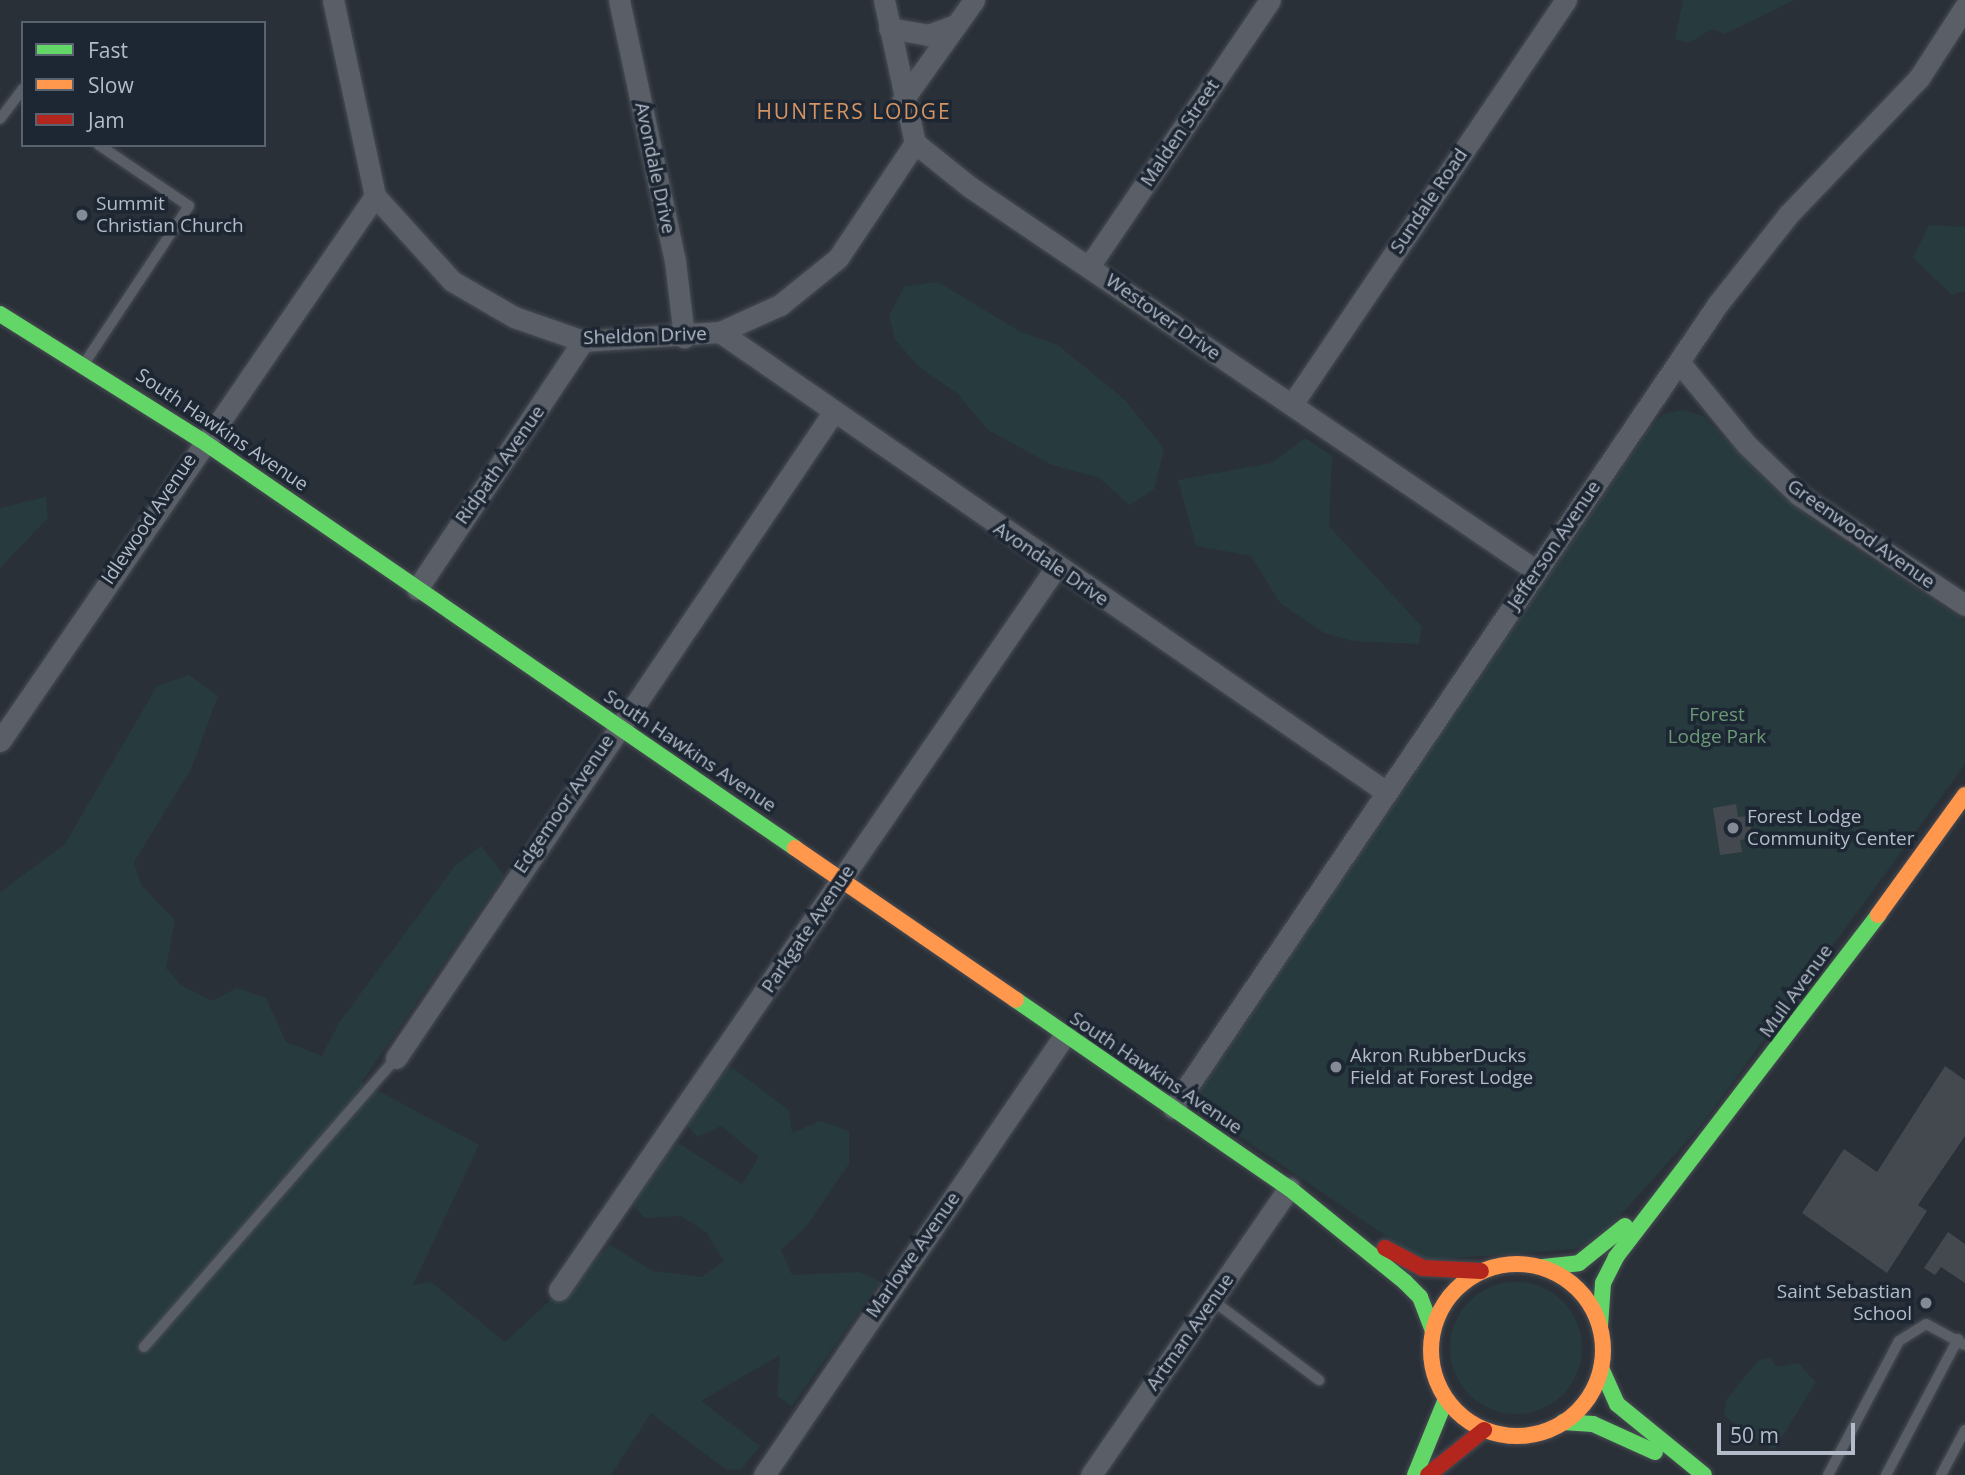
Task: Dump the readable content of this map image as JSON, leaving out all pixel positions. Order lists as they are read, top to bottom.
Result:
{
  "streets": {
    "main road": ["South Hawkins Avenue", "Mull Avenue"],
    "street": [
      "Malden Street",
      "Avondale Drive",
      "Sundale Road",
      "Westover Drive",
      "Sheldon Drive",
      "Ridpath Avenue",
      "Idlewood Avenue",
      "Greenwood Avenue",
      "Jefferson Avenue",
      "Edgemoor Avenue",
      "Parkgate Avenue",
      "Marlowe Avenue",
      "Artman Avenue"
    ]
  },
  "crossings": [
    ["Malden Street", "Westover Drive"],
    ["Avondale Drive", "Sheldon Drive"],
    ["Avondale Drive", "Jefferson Avenue"],
    ["Avondale Drive", "Edgemoor Avenue"],
    ["Avondale Drive", "Parkgate Avenue"],
    ["Sundale Road", "Westover Drive"],
    ["Westover Drive", "Sheldon Drive"],
    ["Westover Drive", "Jefferson Avenue"],
    ["Sheldon Drive", "Ridpath Avenue"],
    ["Sheldon Drive", "Idlewood Avenue"],
    ["South Hawkins Avenue", "Ridpath Avenue"],
    ["South Hawkins Avenue", "Idlewood Avenue"],
    ["South Hawkins Avenue", "Jefferson Avenue"],
    ["South Hawkins Avenue", "Edgemoor Avenue"],
    ["South Hawkins Avenue", "Parkgate Avenue"],
    ["South Hawkins Avenue", "Mull Avenue"],
    ["South Hawkins Avenue", "Marlowe Avenue"],
    ["South Hawkins Avenue", "Artman Avenue"],
    ["Greenwood Avenue", "Jefferson Avenue"]
  ],
  "districts": ["HUNTERS LODGE"],
  "parks": ["Forest Lodge Park"],
  "places": [
    "Summit Christian Church",
    "Forest Lodge Community Center",
    "Akron RubberDucks Field at Forest Lodge",
    "Saint Sebastian School"
  ],
  "legend": ["Fast", "Slow", "Jam"],
  "scale_bar": "50 m"
}
